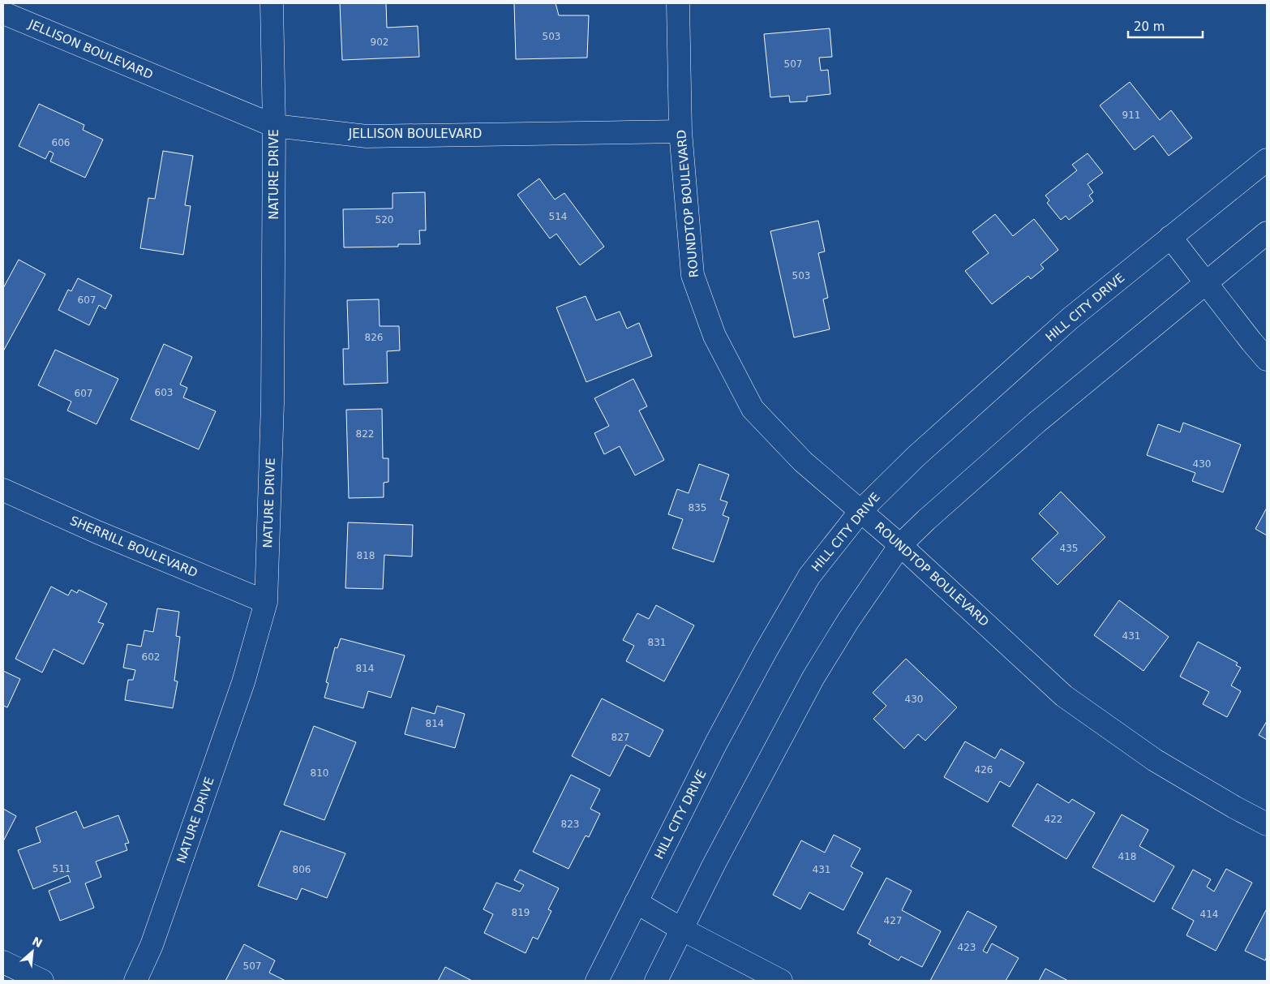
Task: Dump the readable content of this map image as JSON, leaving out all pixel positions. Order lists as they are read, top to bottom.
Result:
{
  "streets": {
    "street": [
      "JELLISON BOULEVARD",
      "NATURE DRIVE",
      "ROUNDTOP BOULEVARD",
      "HILL CITY DRIVE",
      "SHERRILL BOULEVARD"
    ]
  },
  "crossings": [
    ["JELLISON BOULEVARD", "NATURE DRIVE"],
    ["JELLISON BOULEVARD", "ROUNDTOP BOULEVARD"],
    ["NATURE DRIVE", "SHERRILL BOULEVARD"],
    ["ROUNDTOP BOULEVARD", "HILL CITY DRIVE"]
  ],
  "house_numbers": [
    "503",
    "902",
    "507",
    "911",
    "606",
    "514",
    "520",
    "503",
    "607",
    "826",
    "603",
    "607",
    "822",
    "430",
    "835",
    "435",
    "818",
    "431",
    "831",
    "602",
    "814",
    "430",
    "814",
    "827",
    "426",
    "810",
    "422",
    "823",
    "418",
    "511",
    "806",
    "431",
    "819",
    "414",
    "427",
    "423",
    "507"
  ],
  "scale_bar": "20 m",
  "north": "top right"
}
